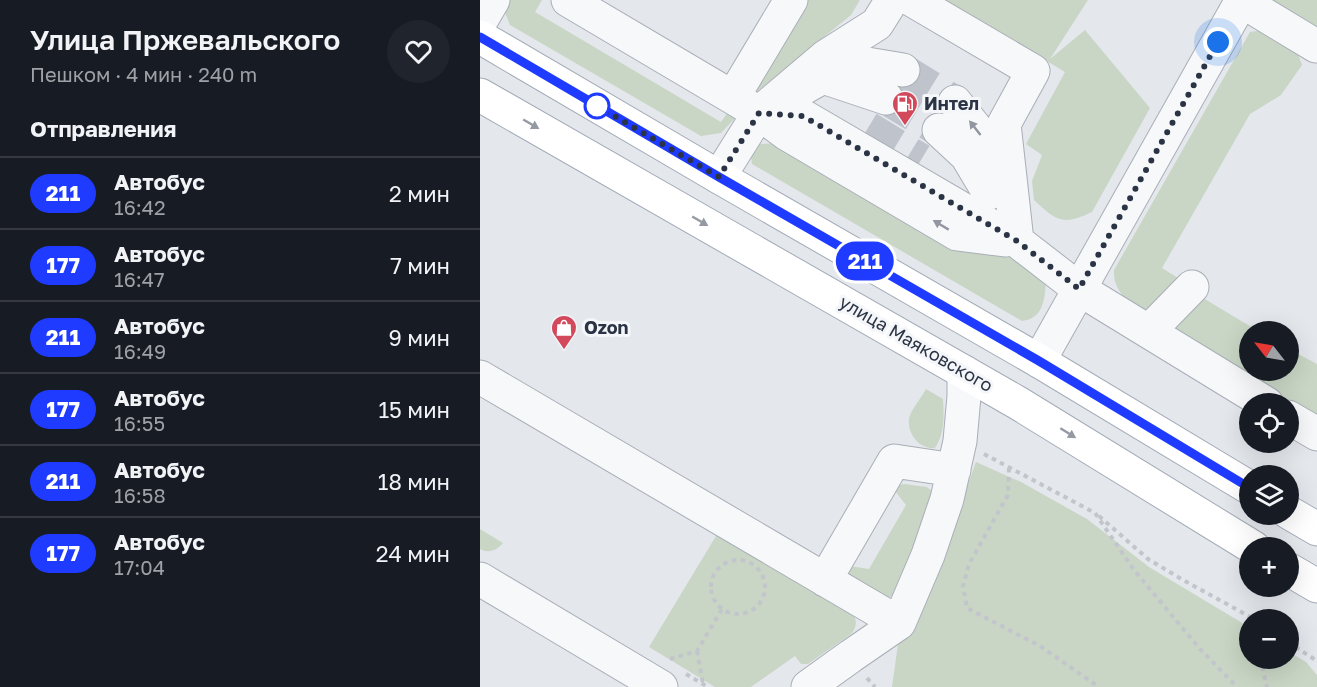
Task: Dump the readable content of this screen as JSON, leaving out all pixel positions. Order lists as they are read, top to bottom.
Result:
{
  "streets": {
    "main road": ["улица Маяковского"]
  },
  "places": {
    "fuel station": ["Интел"],
    "shop": ["Ozon"]
  },
  "lines": ["bus line 211"],
  "north": "top left",
  "page": {
    "heading": [
      ["Улица Пржевальского", "Пешком · 4 мин · 240 m"],
      "Отправления"
    ],
    "on_map": "211",
    "list": [
      {
        "mark": "211",
        "name": "Автобус",
        "note": "16:42",
        "value": "2 мин"
      },
      {
        "mark": "177",
        "name": "Автобус",
        "note": "16:47",
        "value": "7 мин"
      },
      {
        "mark": "211",
        "name": "Автобус",
        "note": "16:49",
        "value": "9 мин"
      },
      {
        "mark": "177",
        "name": "Автобус",
        "note": "16:55",
        "value": "15 мин"
      },
      {
        "mark": "211",
        "name": "Автобус",
        "note": "16:58",
        "value": "18 мин"
      },
      {
        "mark": "177",
        "name": "Автобус",
        "note": "17:04",
        "value": "24 мин"
      }
    ],
    "map_buttons": ["+", "−"]
  }
}
